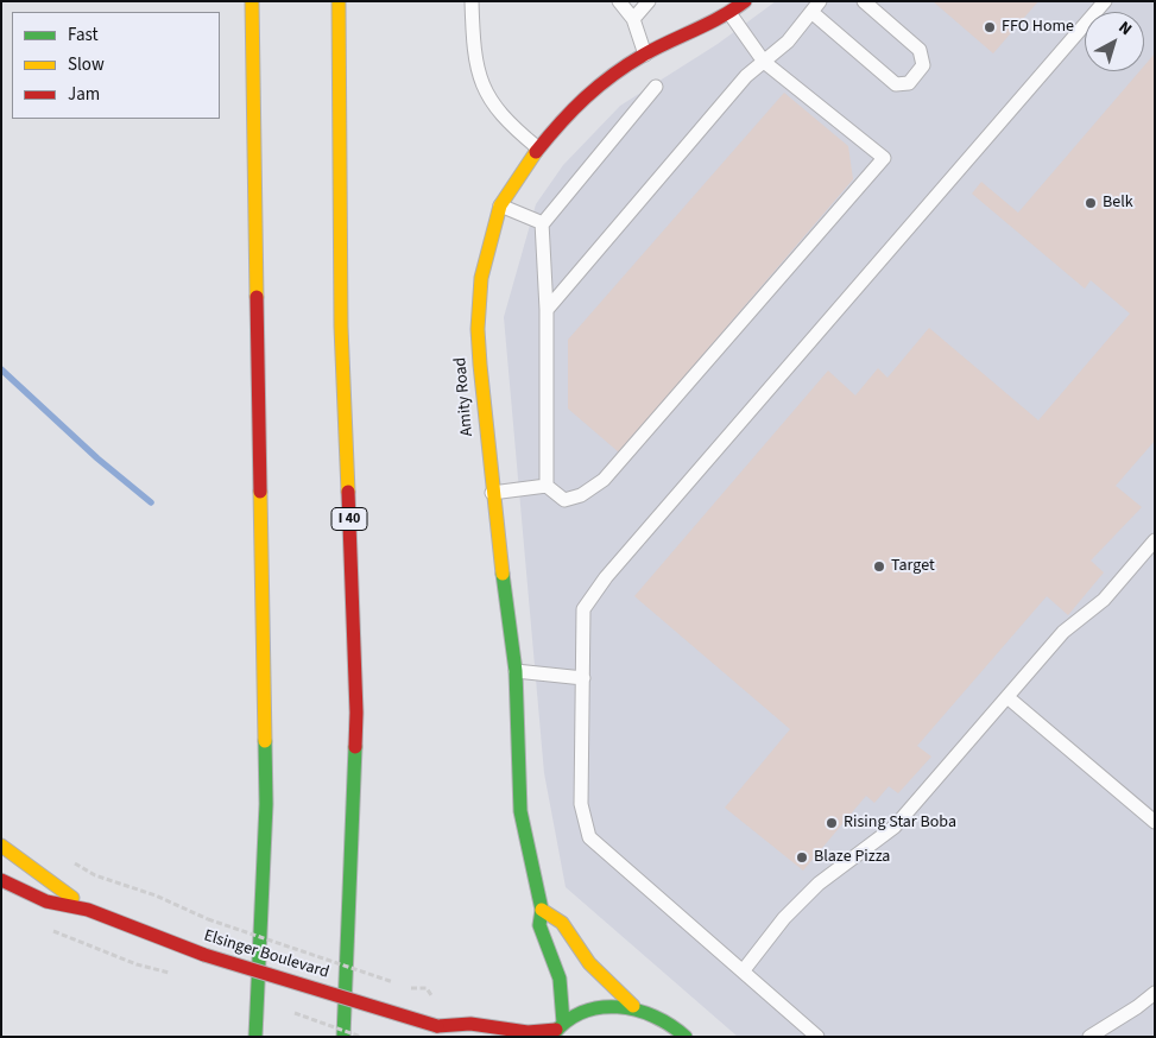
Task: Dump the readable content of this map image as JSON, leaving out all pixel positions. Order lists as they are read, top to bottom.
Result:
{
  "streets": {
    "main road": ["Amity Road", "I 40", "Elsinger Boulevard"]
  },
  "crossings": [
    ["Amity Road", "Elsinger Boulevard"]
  ],
  "places": [
    "FFO Home",
    "Belk",
    "Target",
    "Rising Star Boba",
    "Blaze Pizza"
  ],
  "legend": ["Fast", "Slow", "Jam"],
  "north": "top right"
}
